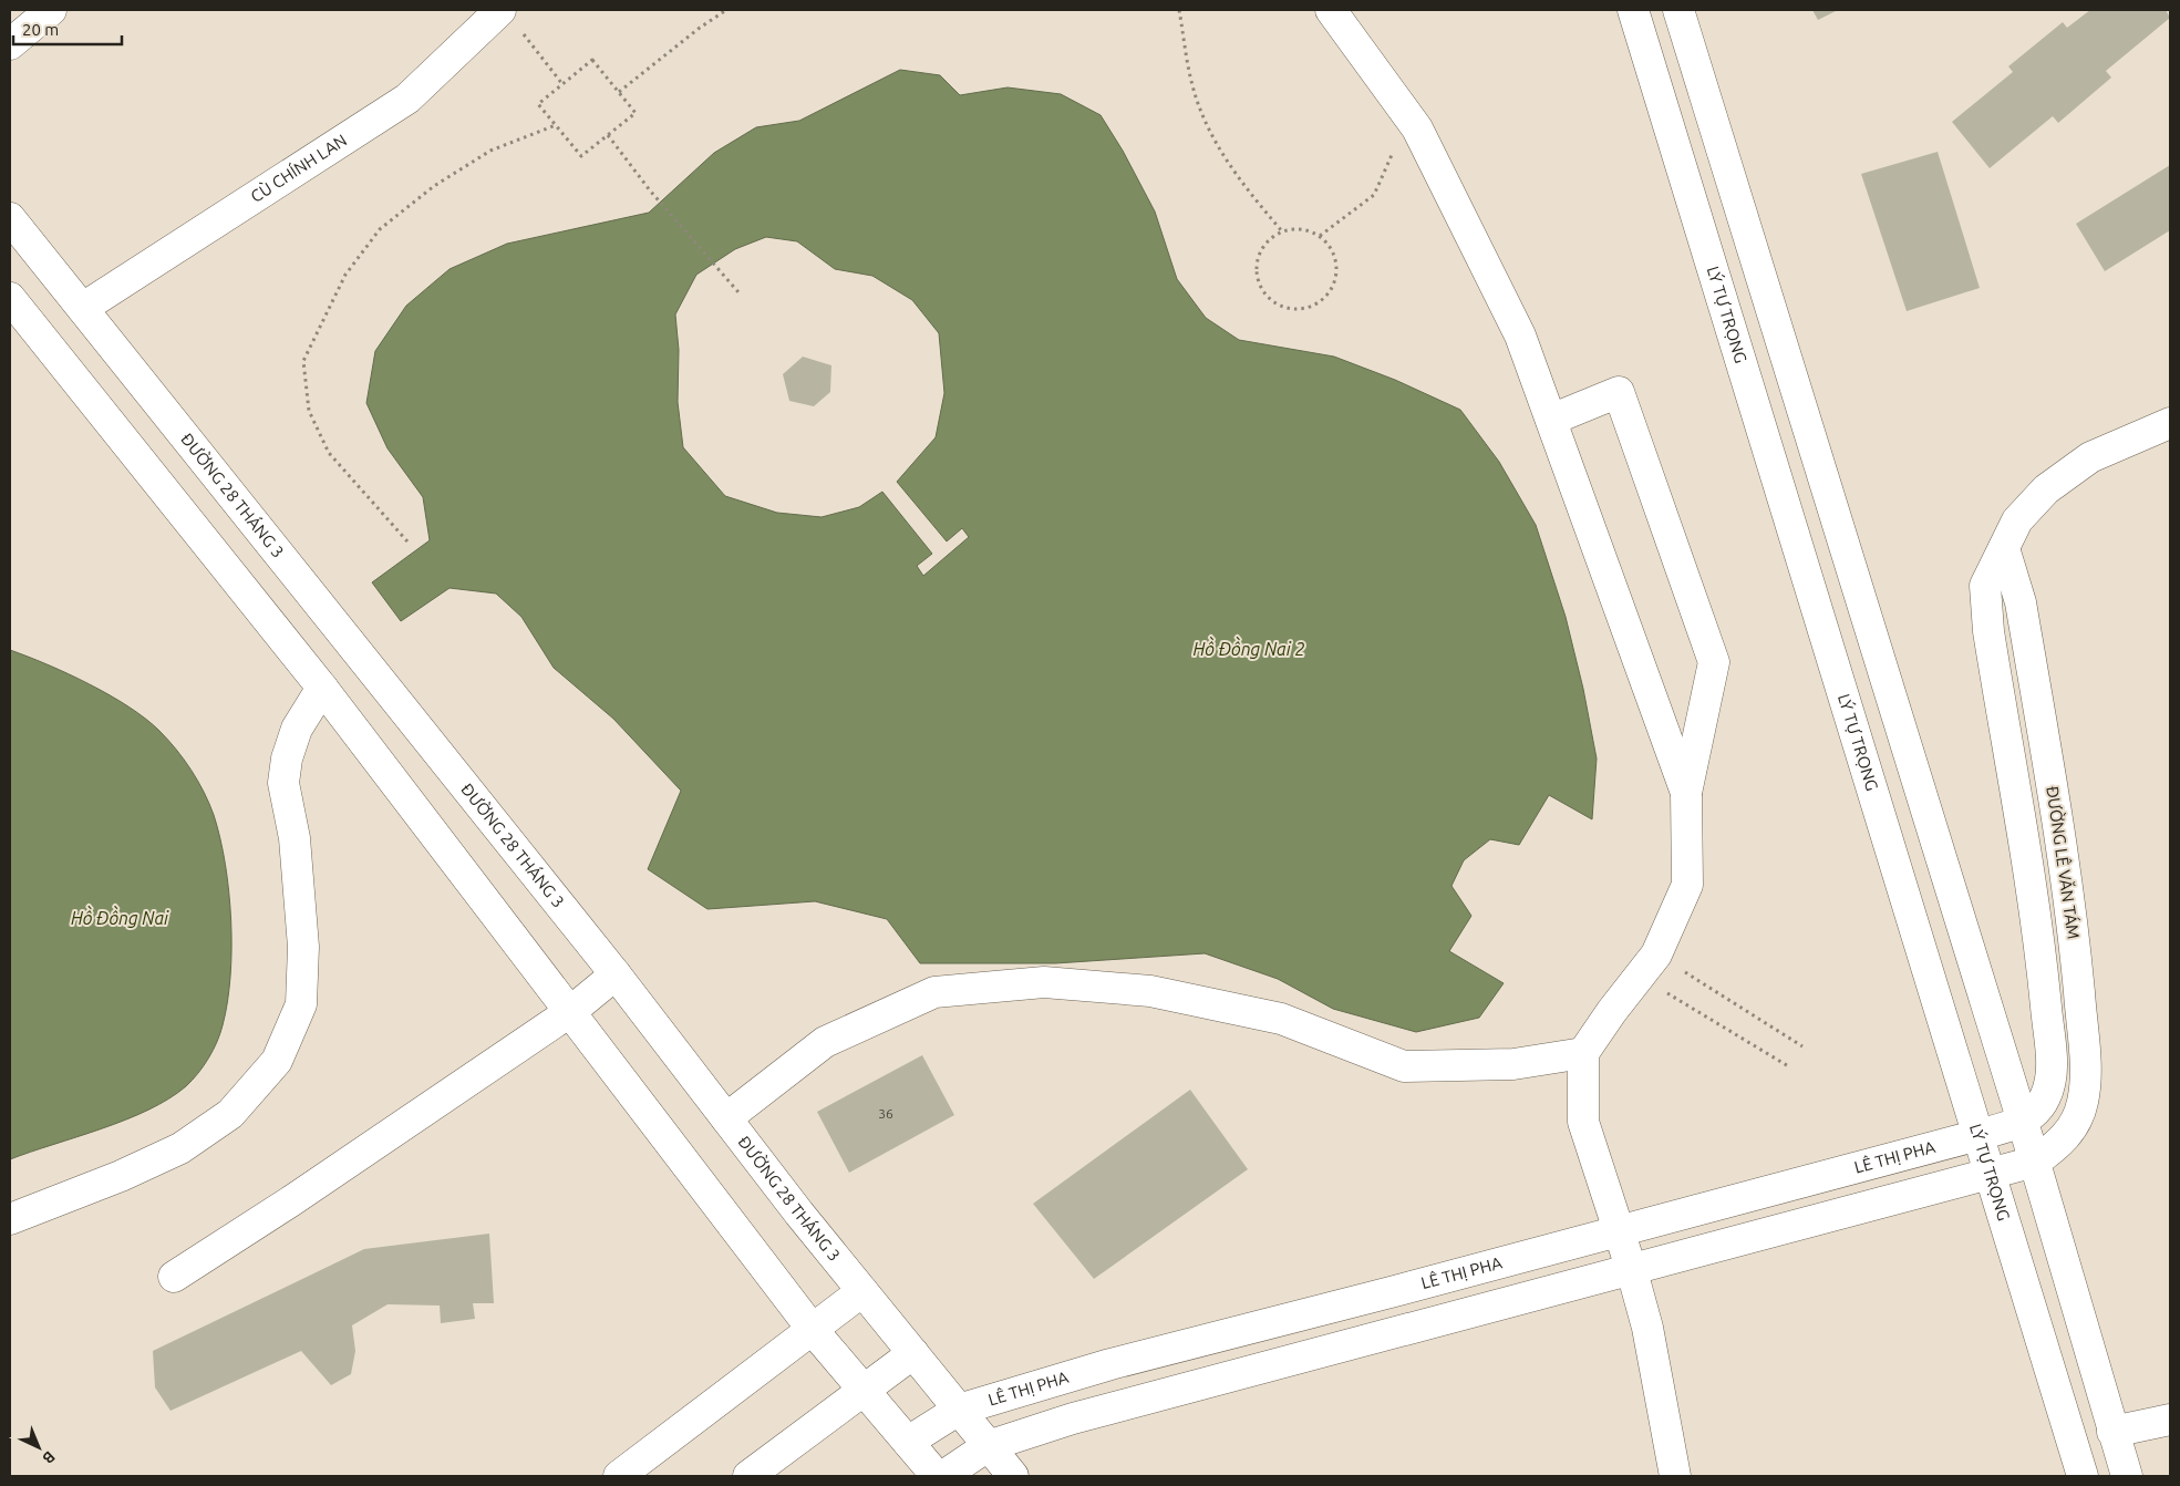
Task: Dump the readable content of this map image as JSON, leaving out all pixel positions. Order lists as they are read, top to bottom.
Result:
{
  "streets": {
    "main road": [
      "CÙ CHÍNH LAN",
      "LÝ TỰ TRỌNG",
      "ĐƯỜNG 28 THÁNG 3",
      "ĐƯỜNG LÊ VĂN TÁM",
      "LÊ THỊ PHA"
    ]
  },
  "crossings": [
    ["CÙ CHÍNH LAN", "ĐƯỜNG 28 THÁNG 3"],
    ["LÝ TỰ TRỌNG", "LÊ THỊ PHA"],
    ["ĐƯỜNG 28 THÁNG 3", "LÊ THỊ PHA"],
    ["ĐƯỜNG LÊ VĂN TÁM", "LÊ THỊ PHA"]
  ],
  "water": ["Hồ Đồng Nai 2", "Hồ Đồng Nai"],
  "house_numbers": ["36"],
  "scale_bar": "20 m",
  "north": "bottom right"
}
